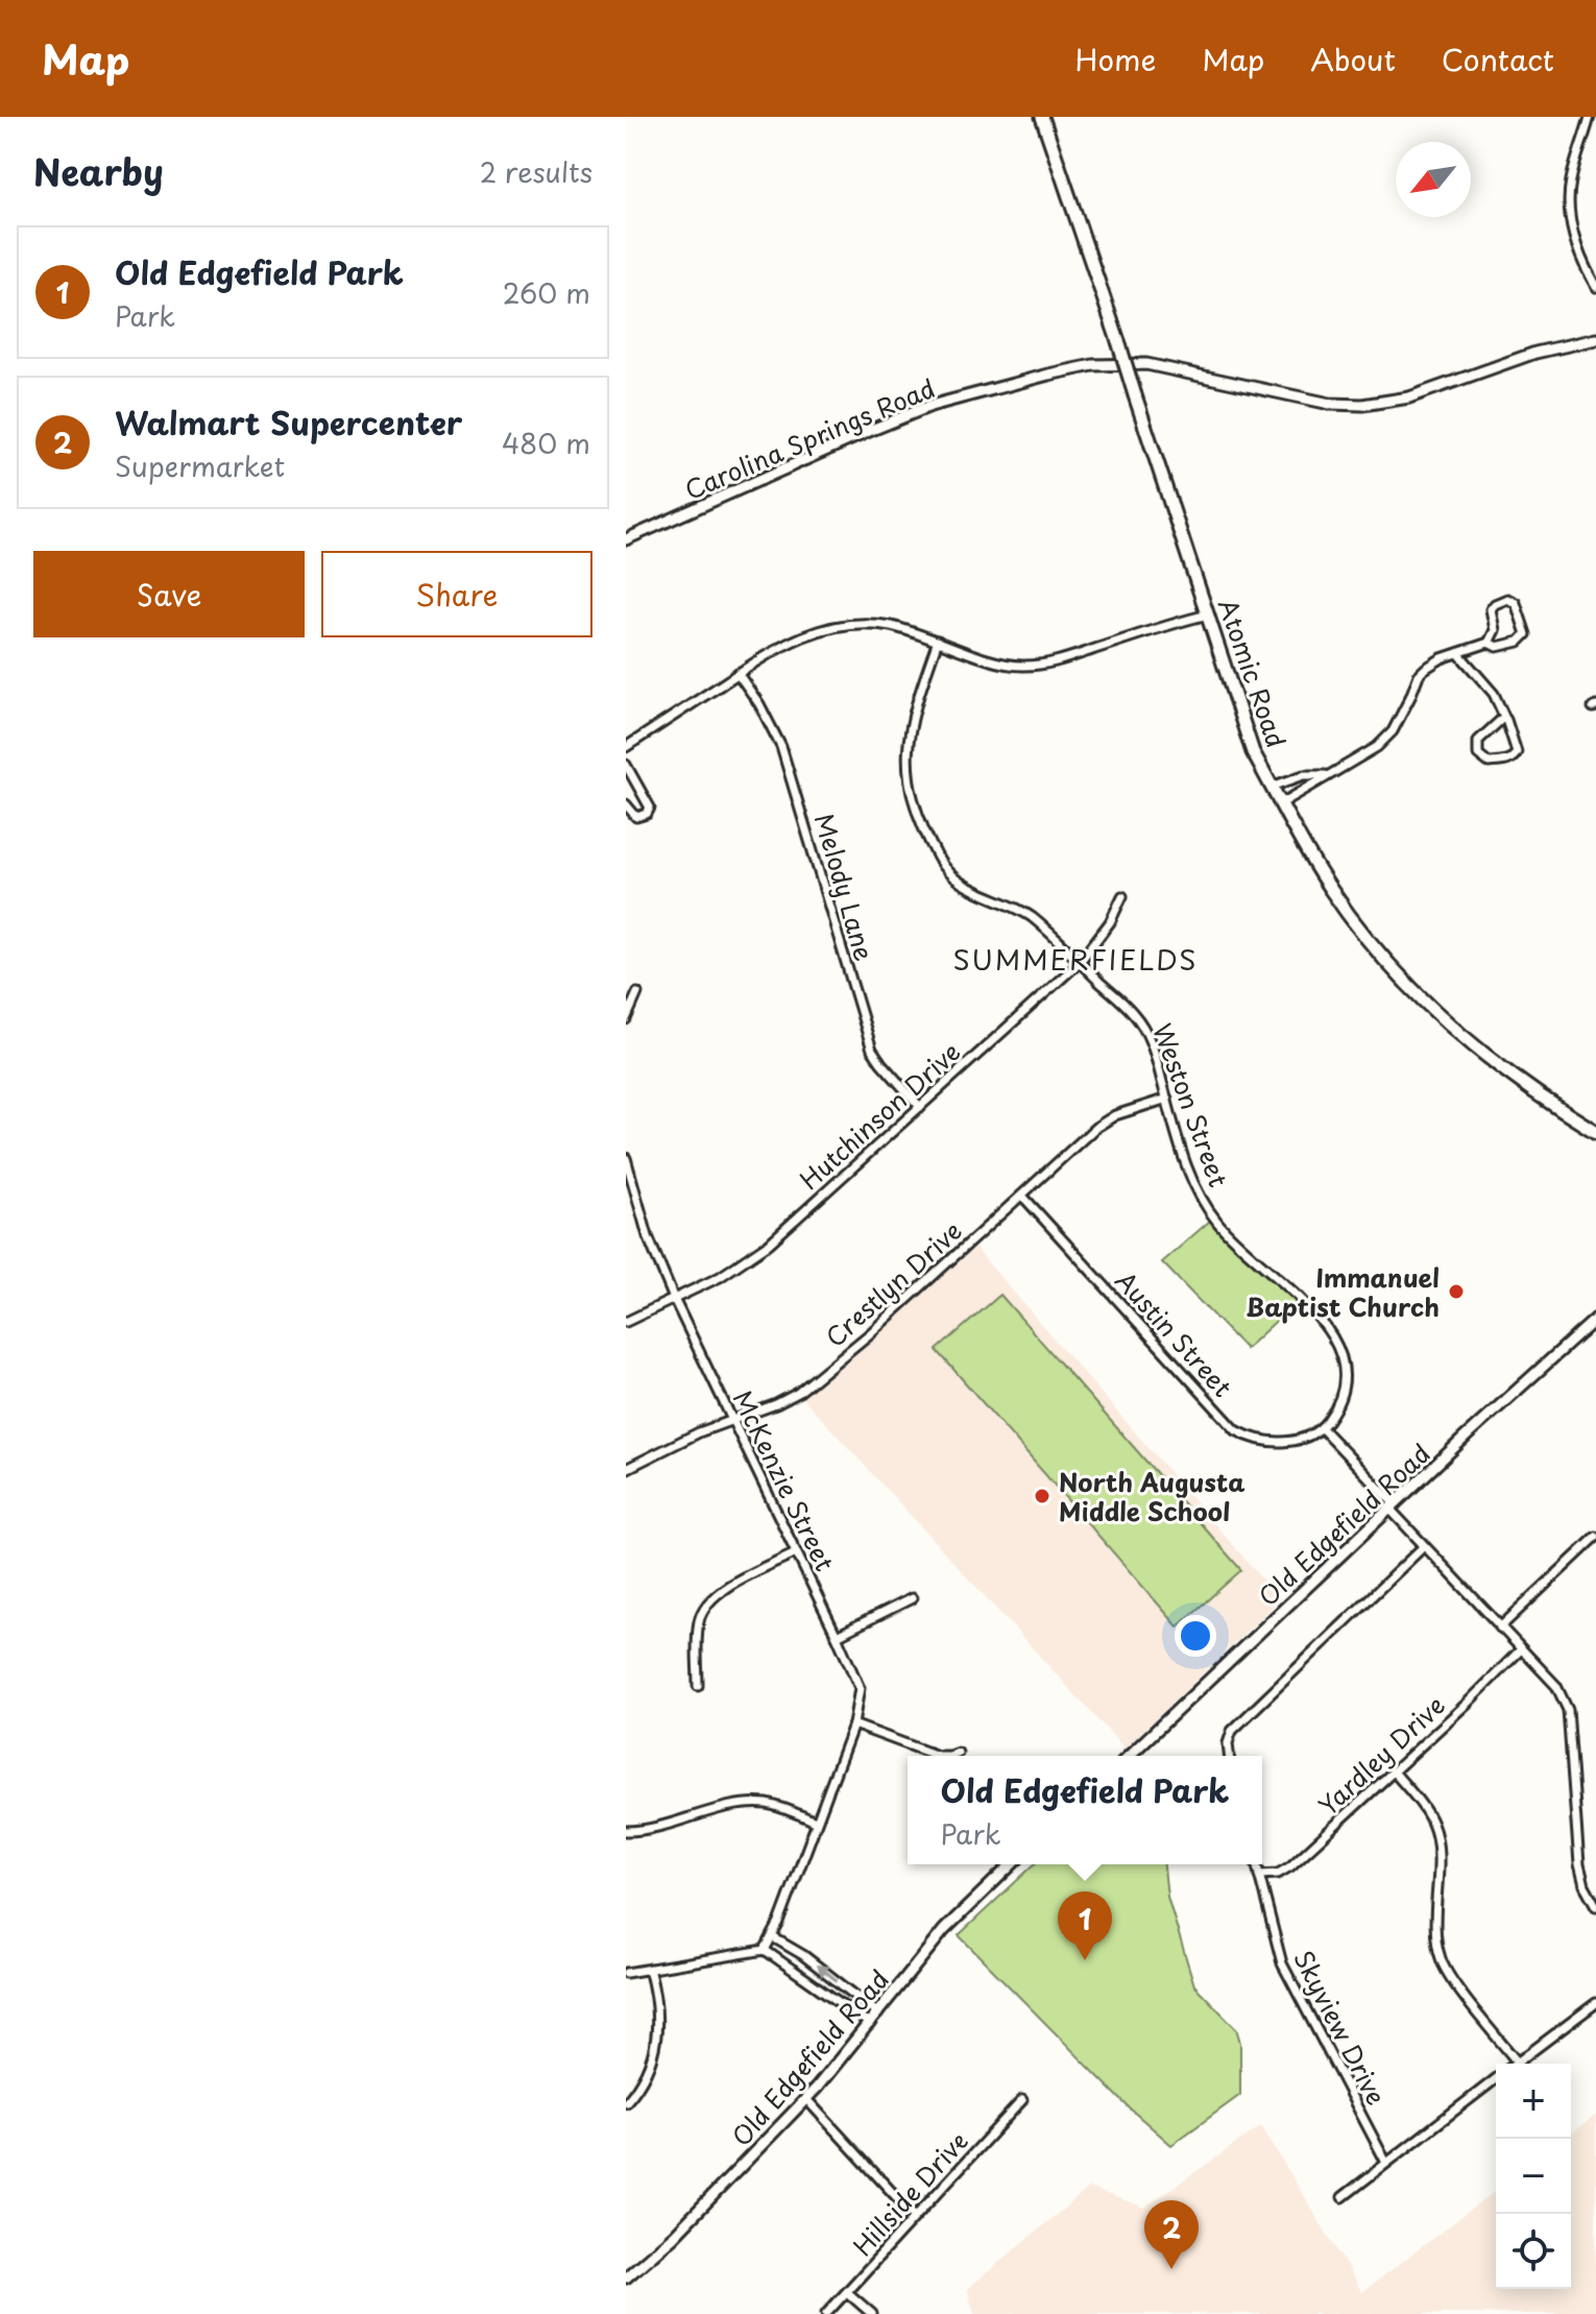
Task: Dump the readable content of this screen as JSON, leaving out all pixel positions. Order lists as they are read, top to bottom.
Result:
{
  "streets": {
    "main road": ["Atomic Road"],
    "street": [
      "Carolina Springs Road",
      "Melody Lane",
      "Weston Street",
      "Hutchinson Drive",
      "Crestlyn Drive",
      "Austin Street",
      "McKenzie Street",
      "Old Edgefield Road",
      "Yardley Drive",
      "Skyview Drive",
      "Hillside Drive"
    ]
  },
  "crossings": [
    ["Melody Lane", "Hutchinson Drive"],
    ["Weston Street", "Hutchinson Drive"],
    ["Weston Street", "Crestlyn Drive"],
    ["Weston Street", "Austin Street"],
    ["Hutchinson Drive", "McKenzie Street"],
    ["Crestlyn Drive", "Austin Street"],
    ["Crestlyn Drive", "McKenzie Street"],
    ["Yardley Drive", "Skyview Drive"]
  ],
  "districts": ["SUMMERFIELDS"],
  "places": ["Immanuel Baptist Church", "North Augusta Middle School"],
  "north": "bottom left",
  "page": {
    "header": "Map",
    "nav": [
      "Home",
      "Map",
      "About",
      "Contact"
    ],
    "heading": ["Nearby", "2 results"],
    "list": [
      {
        "mark": "1",
        "name": "Old Edgefield Park",
        "note": "Park",
        "value": "260 m"
      },
      {
        "mark": "2",
        "name": "Walmart Supercenter",
        "note": "Supermarket",
        "value": "480 m"
      }
    ],
    "buttons": ["Save", "Share"],
    "popup": ["Old Edgefield Park", "Park"],
    "pins": ["1", "2"],
    "map_buttons": ["+", "−"]
  }
}
